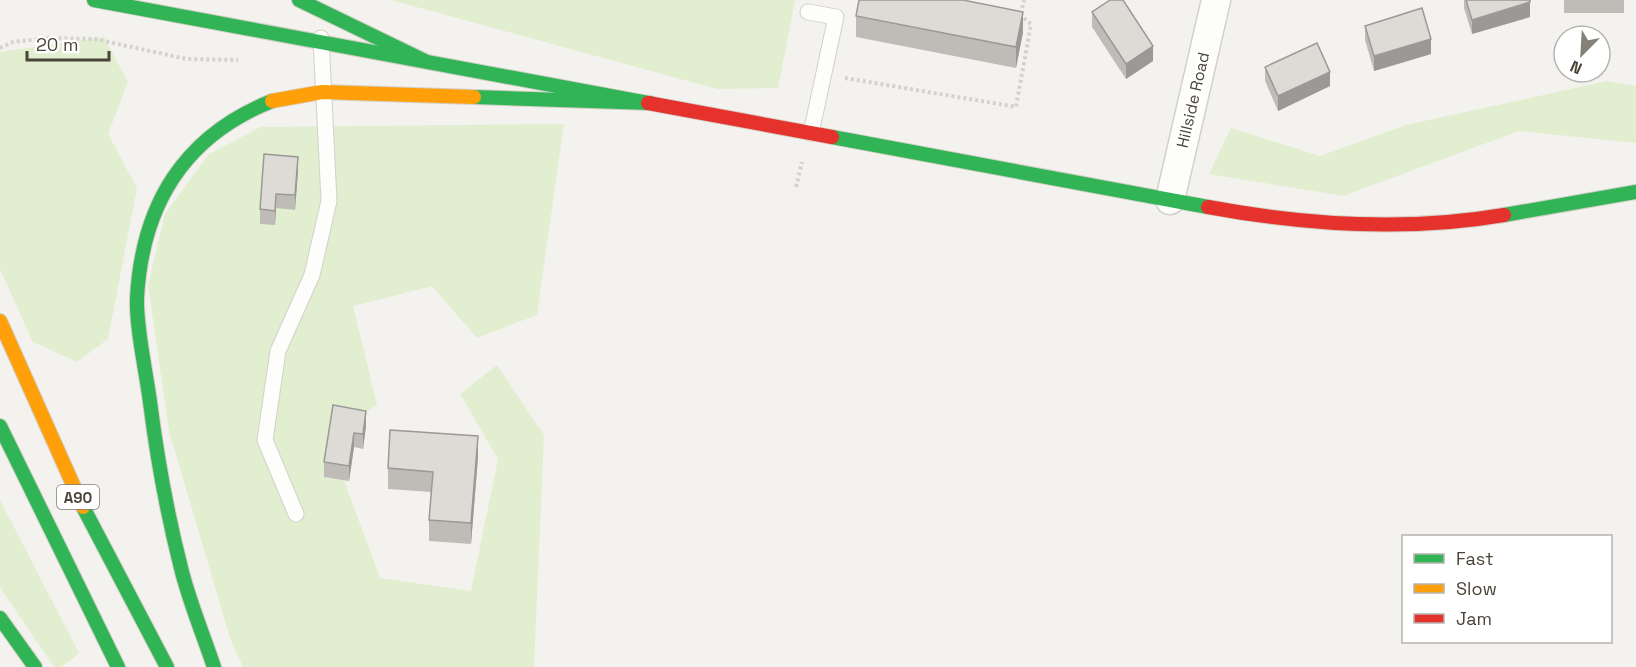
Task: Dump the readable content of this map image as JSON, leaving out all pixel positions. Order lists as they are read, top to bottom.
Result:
{
  "streets": {
    "main road": ["A90"],
    "street": ["Hillside Road"]
  },
  "legend": ["Fast", "Slow", "Jam"],
  "scale_bar": "20 m",
  "north": "bottom left"
}
